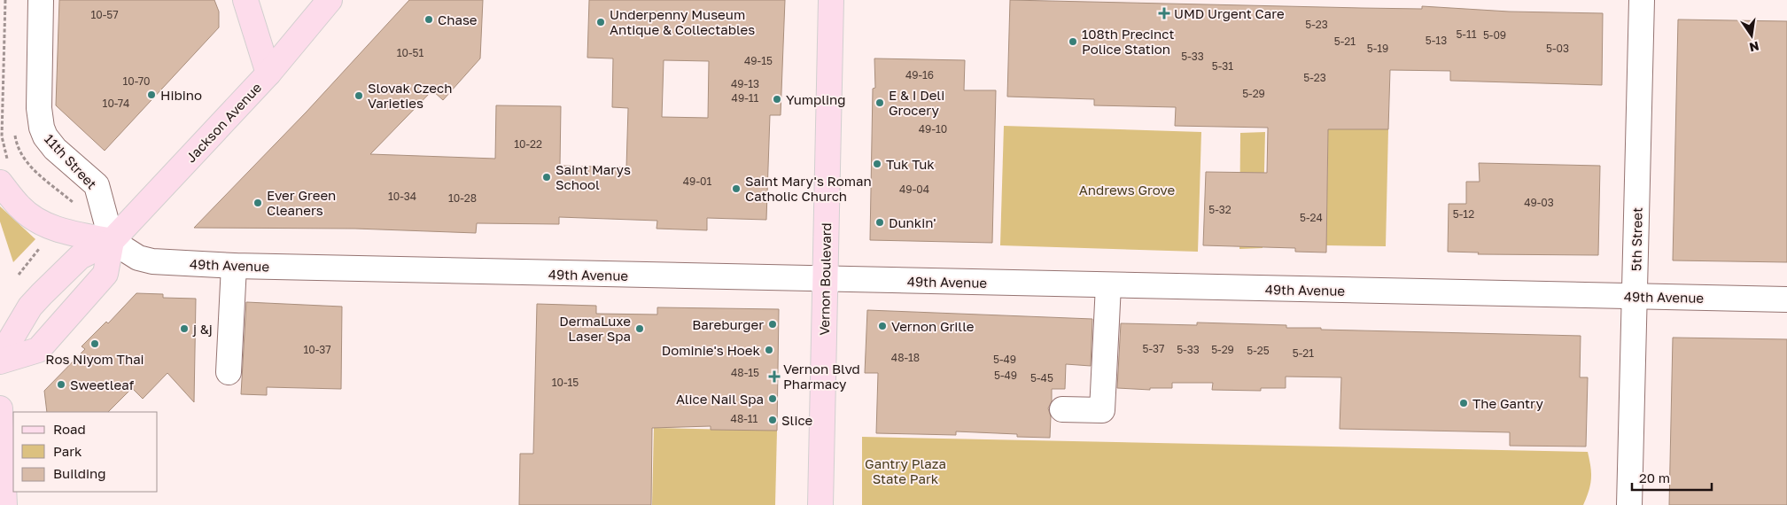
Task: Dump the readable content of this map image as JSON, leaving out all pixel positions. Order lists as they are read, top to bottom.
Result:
{
  "streets": {
    "main road": ["Jackson Avenue", "Vernon Boulevard"],
    "street": ["11th Street", "5th Street", "49th Avenue"]
  },
  "crossings": [
    ["Jackson Avenue", "11th Street"],
    ["Jackson Avenue", "49th Avenue"],
    ["11th Street", "49th Avenue"],
    ["5th Street", "49th Avenue"],
    ["49th Avenue", "Vernon Boulevard"]
  ],
  "parks": ["Andrews Grove", "Gantry Plaza State Park"],
  "places": {
    "health": ["UMD Urgent Care", "Vernon Blvd Pharmacy"],
    "other": [
      "Chase",
      "Underpenny Museum Antique & Collectables",
      "108th Precinct Police Station",
      "Hibino",
      "Slovak Czech Varieties",
      "Yumpling",
      "E & I Deli Grocery",
      "Tuk Tuk",
      "Saint Marys School",
      "Saint Mary's Roman Catholic Church",
      "Ever Green Cleaners",
      "Dunkin'",
      "Bareburger",
      "Vernon Grille",
      "j &j",
      "DermaLuxe Laser Spa",
      "Ros Niyom Thai",
      "Dominie's Hoek",
      "Sweetleaf",
      "Alice Nail Spa",
      "The Gantry",
      "Slice"
    ]
  },
  "house_numbers": [
    "10-57",
    "5-23",
    "5-11",
    "5-09",
    "5-13",
    "5-21",
    "5-19",
    "5-03",
    "10-51",
    "5-33",
    "49-15",
    "5-31",
    "49-16",
    "5-23",
    "10-70",
    "49-13",
    "5-29",
    "49-11",
    "10-74",
    "49-10",
    "10-22",
    "49-01",
    "49-04",
    "10-34",
    "10-28",
    "49-03",
    "5-32",
    "5-12",
    "5-24",
    "5-37",
    "10-37",
    "5-33",
    "5-29",
    "5-25",
    "5-21",
    "48-18",
    "5-49",
    "48-15",
    "5-49",
    "5-45",
    "10-15",
    "48-11"
  ],
  "legend": ["Road", "Park", "Building"],
  "scale_bar": "20 m",
  "north": "bottom"
}
